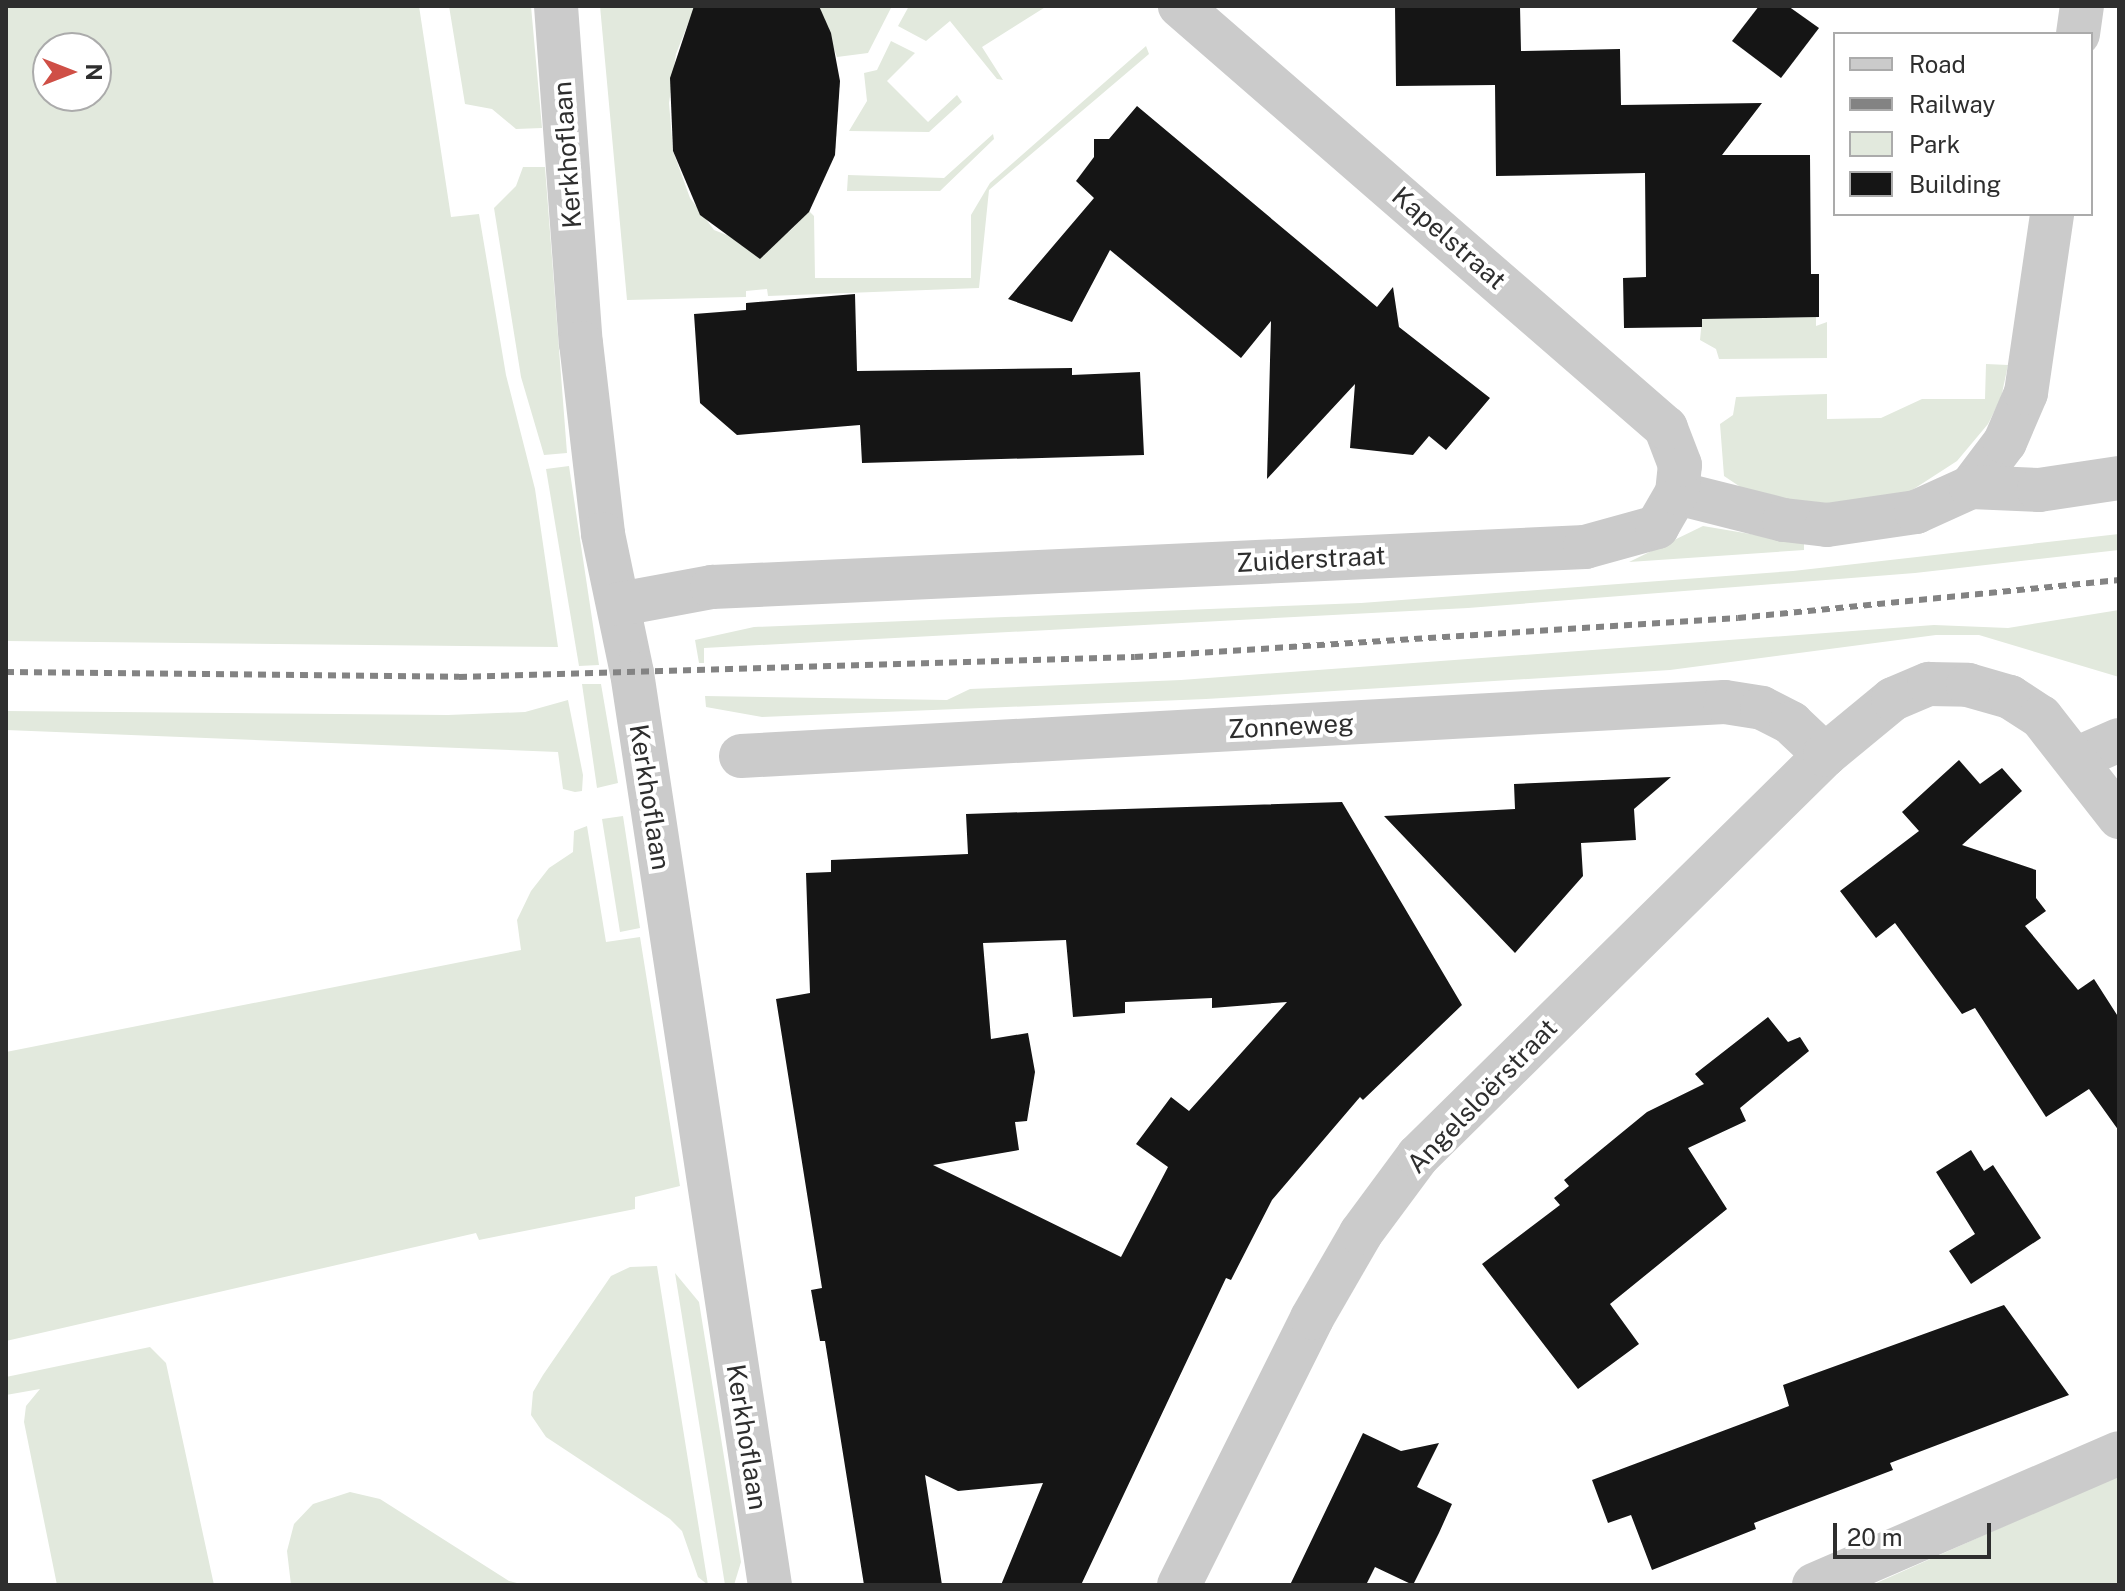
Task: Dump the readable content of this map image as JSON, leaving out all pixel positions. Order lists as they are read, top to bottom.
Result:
{
  "streets": {
    "street": [
      "Kerkhoflaan",
      "Kapelstraat",
      "Zuiderstraat",
      "Zonneweg",
      "Angelsloërstraat"
    ]
  },
  "crossings": [
    ["Kerkhoflaan", "Zuiderstraat"],
    ["Kapelstraat", "Zuiderstraat"],
    ["Zonneweg", "Angelsloërstraat"]
  ],
  "legend": [
    "Road",
    "Railway",
    "Park",
    "Building"
  ],
  "scale_bar": "20 m",
  "north": "right"
}
